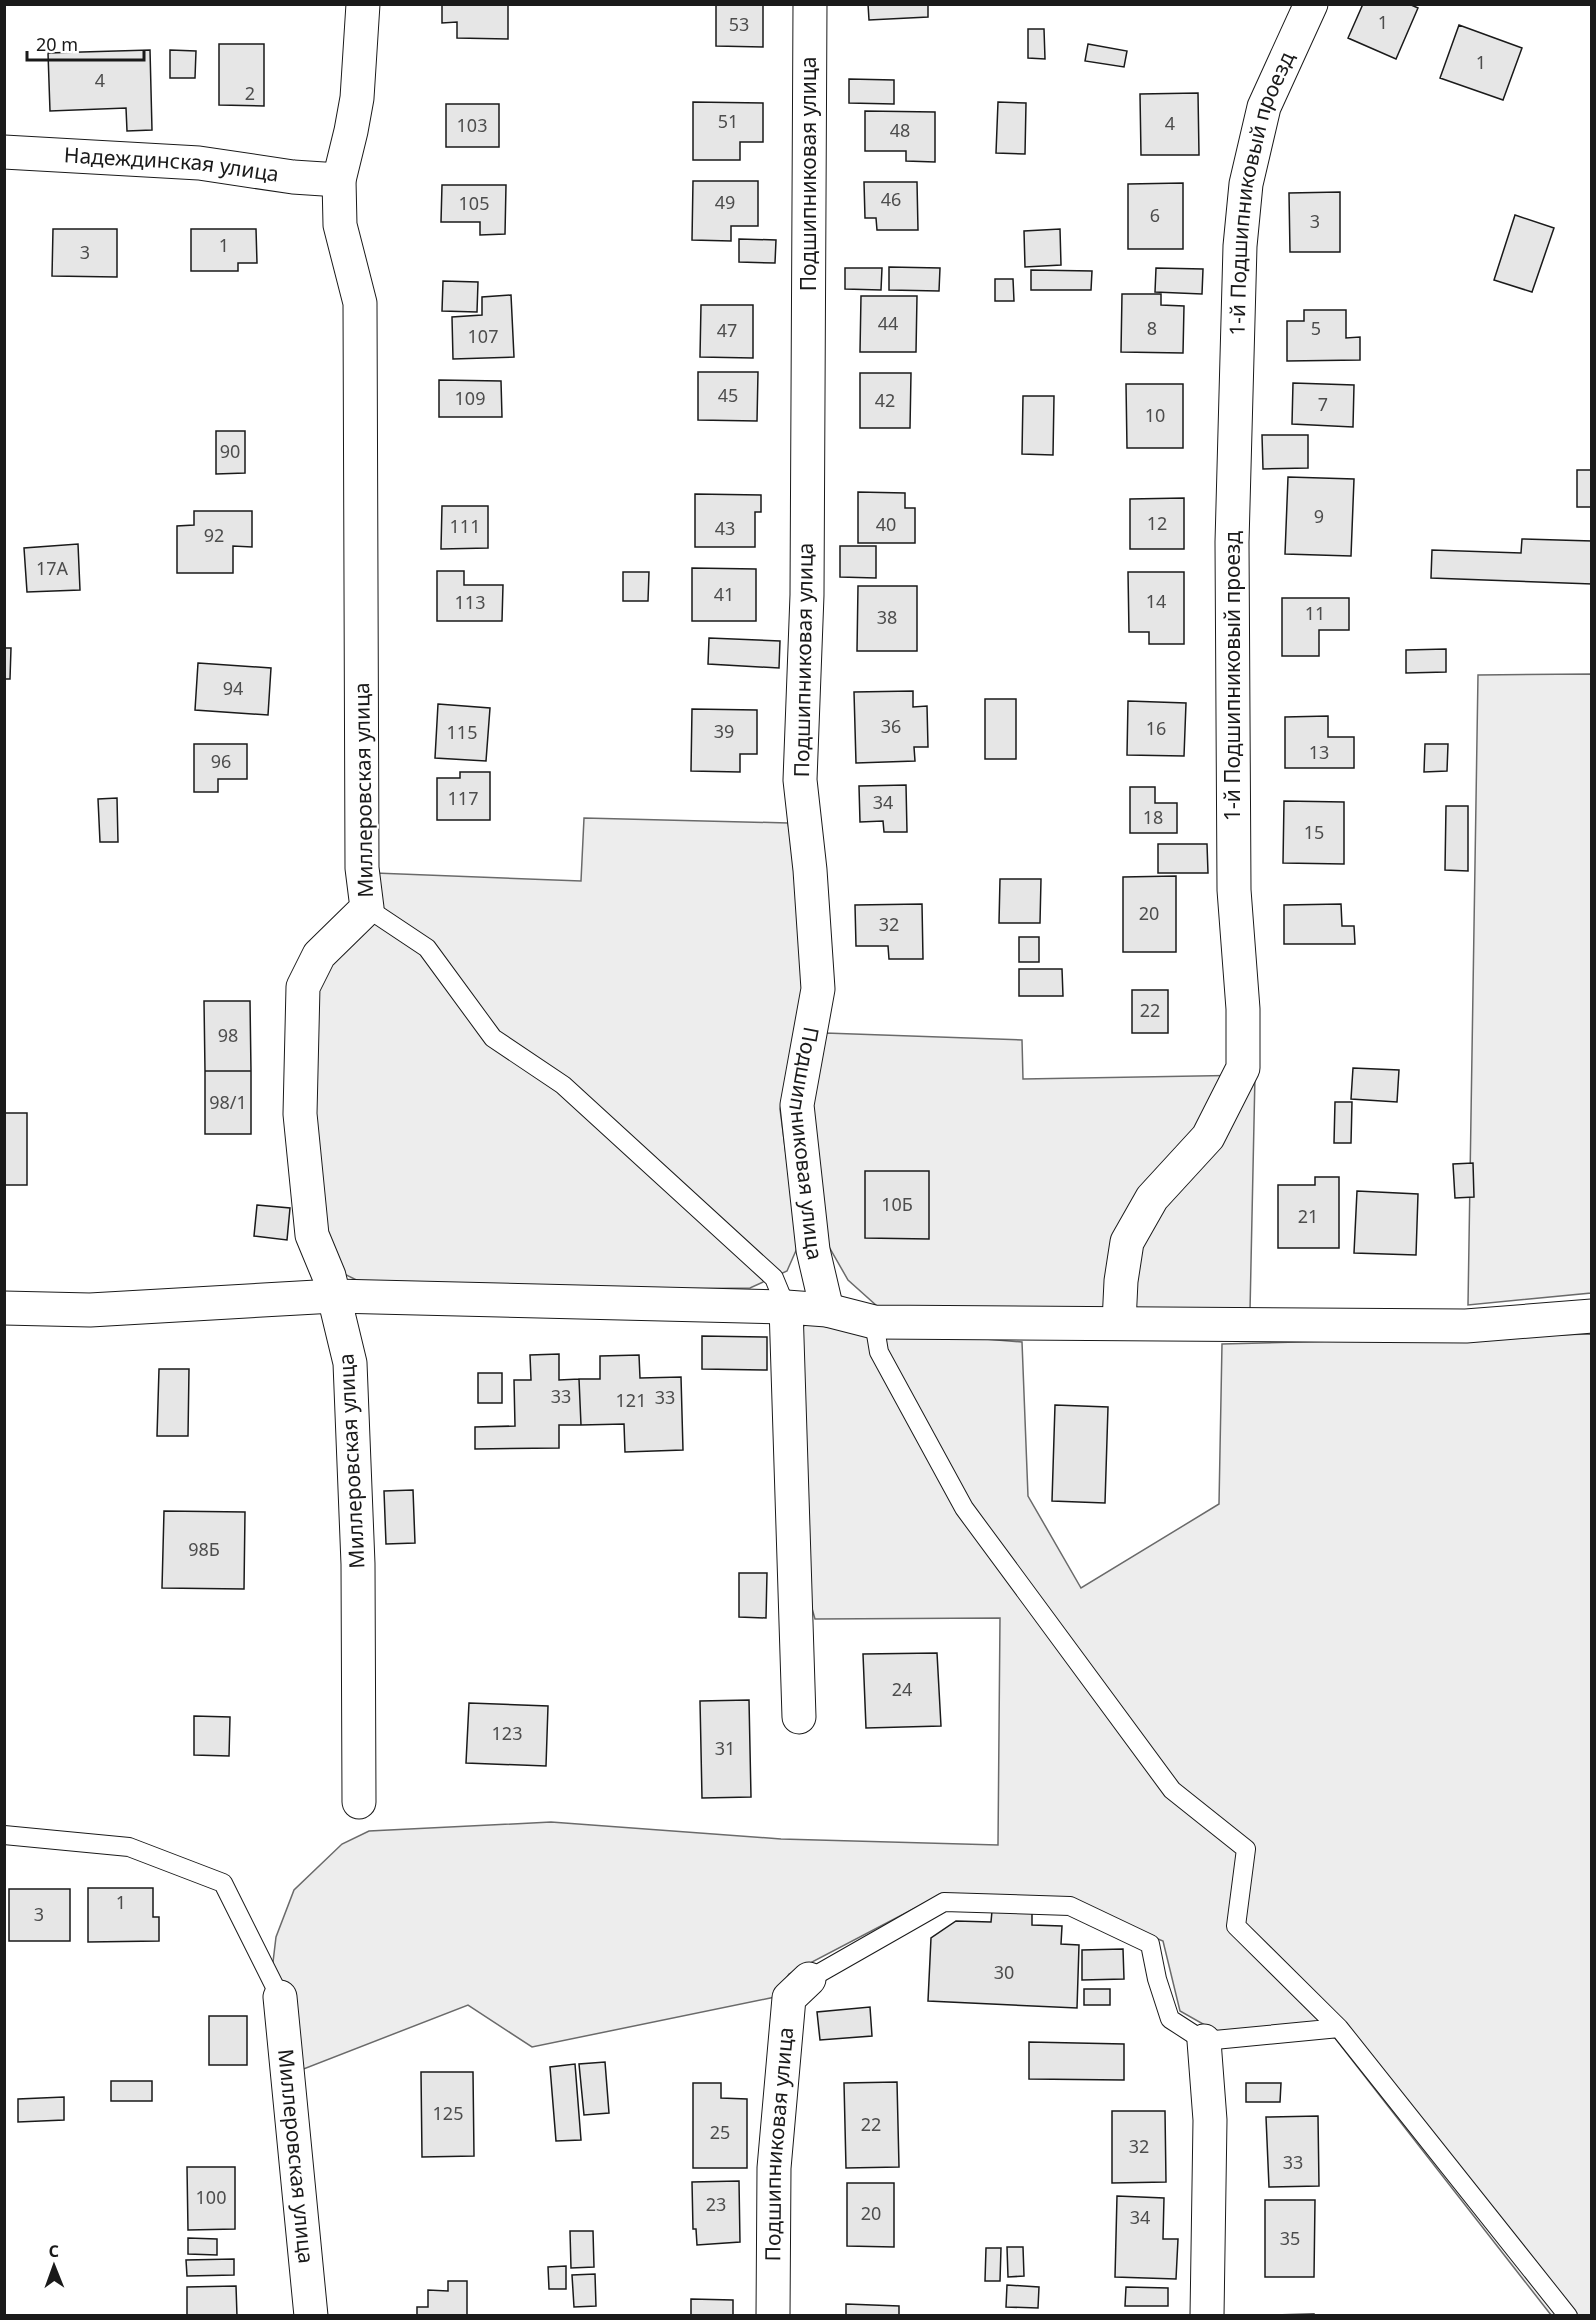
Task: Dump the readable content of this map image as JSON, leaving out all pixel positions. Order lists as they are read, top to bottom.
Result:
{
  "streets": {
    "street": [
      "Надеждинская улица",
      "Подшипниковая улица",
      "1-й Подшипниковый проезд",
      "Миллеровская улица"
    ]
  },
  "crossings": [
    ["Надеждинская улица", "Миллеровская улица"]
  ],
  "house_numbers": [
    "1",
    "53",
    "1",
    "4",
    "2",
    "51",
    "4",
    "103",
    "48",
    "46",
    "49",
    "105",
    "6",
    "3",
    "1",
    "3",
    "44",
    "8",
    "5",
    "47",
    "107",
    "45",
    "109",
    "42",
    "7",
    "10",
    "90",
    "9",
    "12",
    "40",
    "111",
    "43",
    "92",
    "17А",
    "41",
    "14",
    "113",
    "11",
    "38",
    "94",
    "36",
    "16",
    "39",
    "115",
    "13",
    "96",
    "117",
    "34",
    "18",
    "15",
    "20",
    "32",
    "22",
    "98",
    "98/1",
    "10Б",
    "21",
    "33",
    "33",
    "121",
    "98Б",
    "24",
    "123",
    "31",
    "1",
    "3",
    "30",
    "125",
    "22",
    "25",
    "32",
    "33",
    "100",
    "23",
    "20",
    "34",
    "35"
  ],
  "scale_bar": "20 m",
  "north": "top"
}
